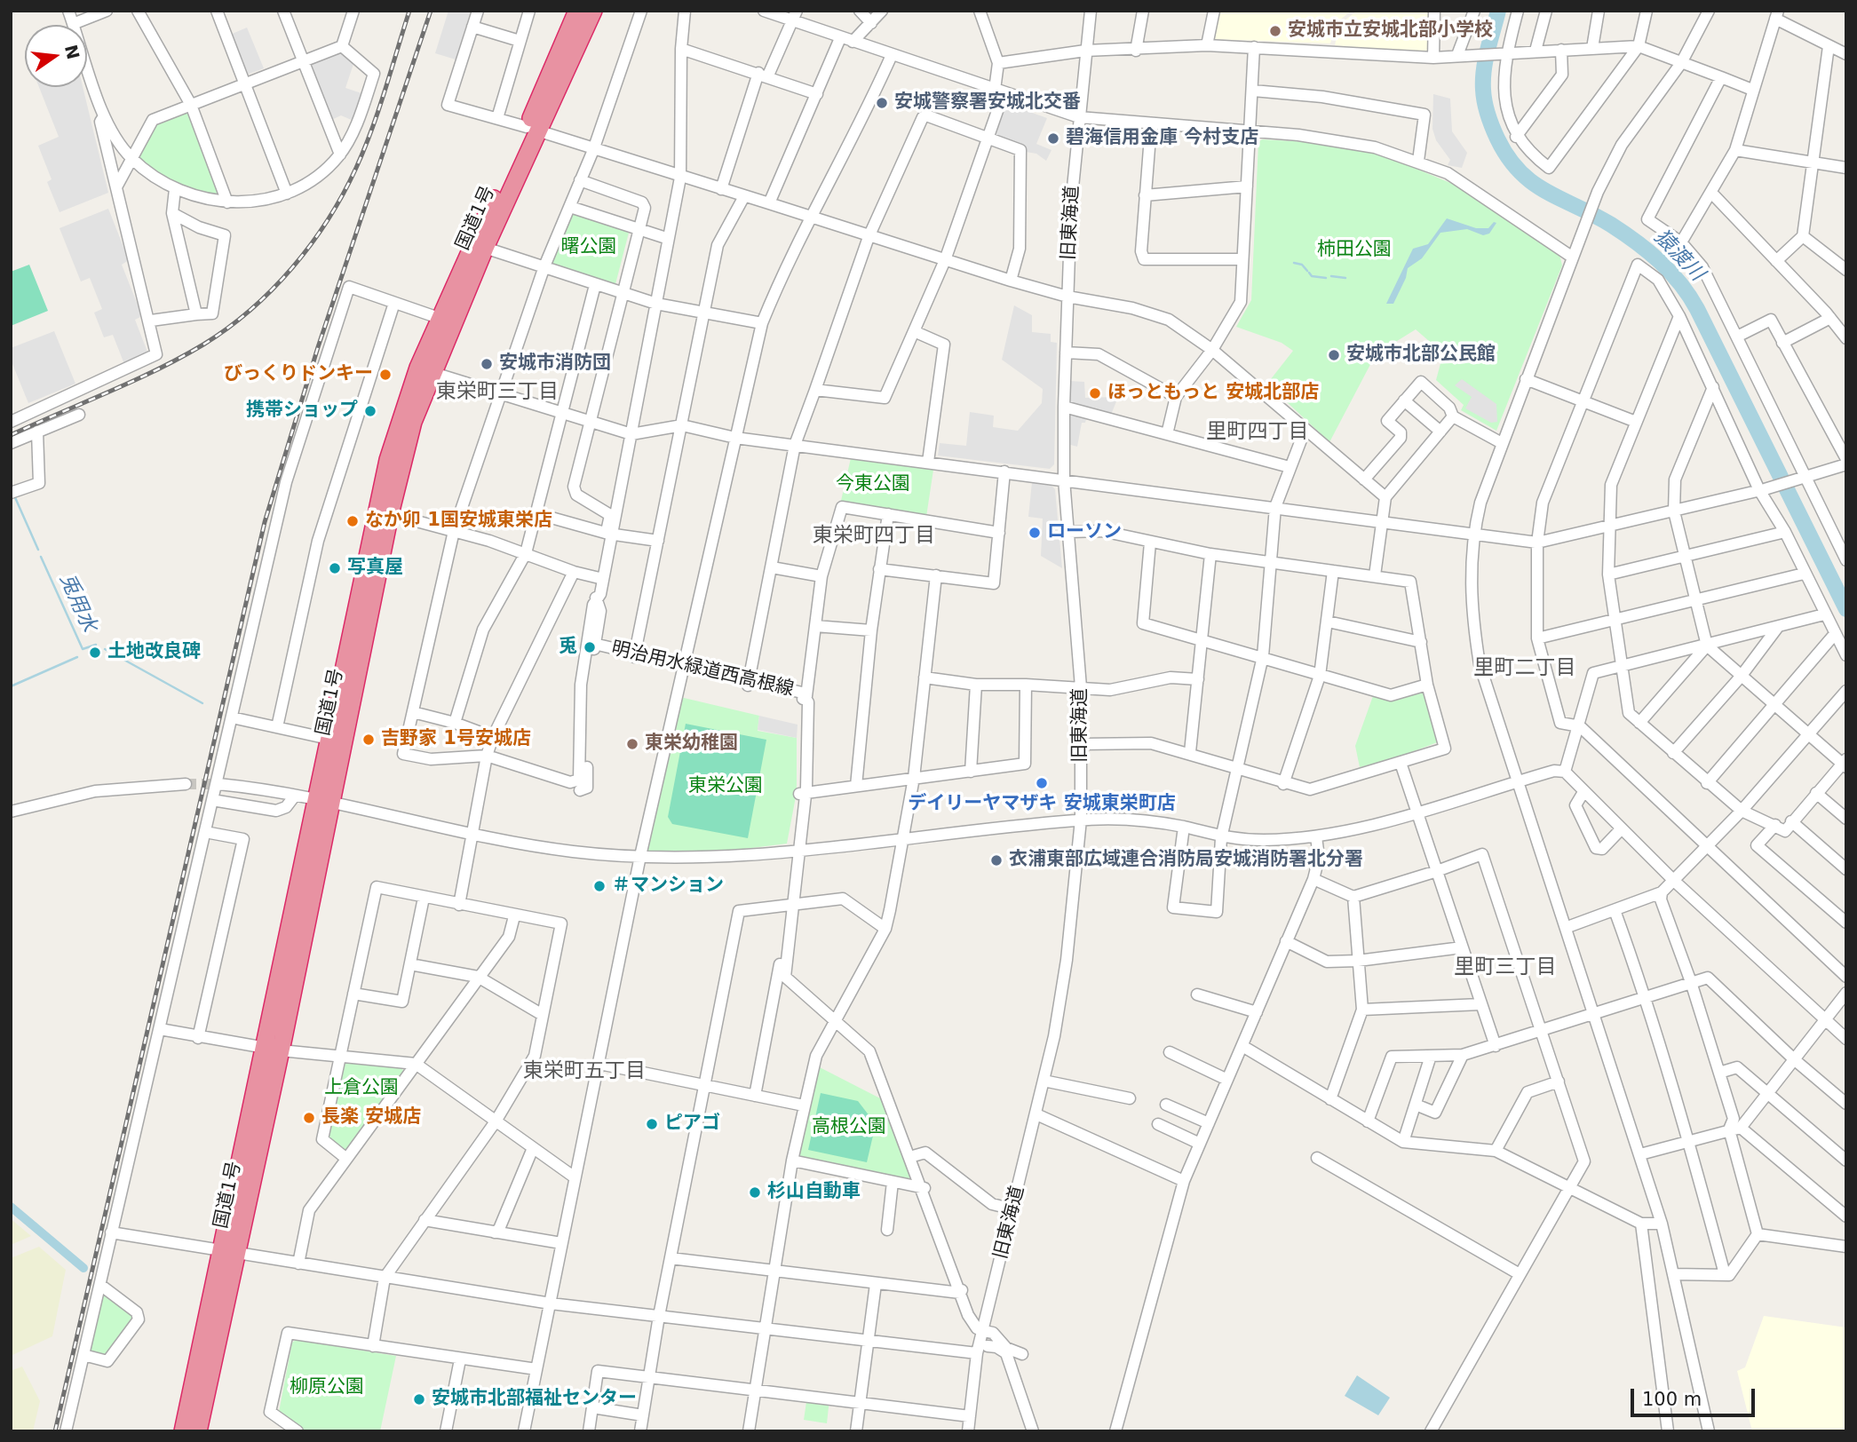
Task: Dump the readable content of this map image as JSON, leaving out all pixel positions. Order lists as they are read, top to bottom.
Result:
{
  "streets": {
    "highway": ["国道1号"],
    "street": ["旧東海道", "明治用水緑道西高根線"]
  },
  "districts": [
    "東栄町三丁目",
    "里町四丁目",
    "東栄町四丁目",
    "里町二丁目",
    "里町三丁目",
    "東栄町五丁目"
  ],
  "water": ["猿渡川", "兎用水"],
  "parks": [
    "曙公園",
    "柿田公園",
    "今東公園",
    "東栄公園",
    "上倉公園",
    "高根公園",
    "柳原公園"
  ],
  "places": [
    "安城市立安城北部小学校",
    "安城警察署安城北交番",
    "碧海信用金庫 今村支店",
    "安城市北部公民館",
    "安城市消防団",
    "びっくりドンキー",
    "ほっともっと 安城北部店",
    "携帯ショップ",
    "なか卯 1国安城東栄店",
    "ローソン",
    "写真屋",
    "兎",
    "土地改良碑",
    "吉野家 1号安城店",
    "東栄幼稚園",
    "デイリーヤマザキ 安城東栄町店",
    "衣浦東部広域連合消防局安城消防署北分署",
    "＃マンション",
    "長楽 安城店",
    "ピアゴ",
    "杉山自動車",
    "安城市北部福祉センター"
  ],
  "scale_bar": "100 m",
  "north": "right"
}
